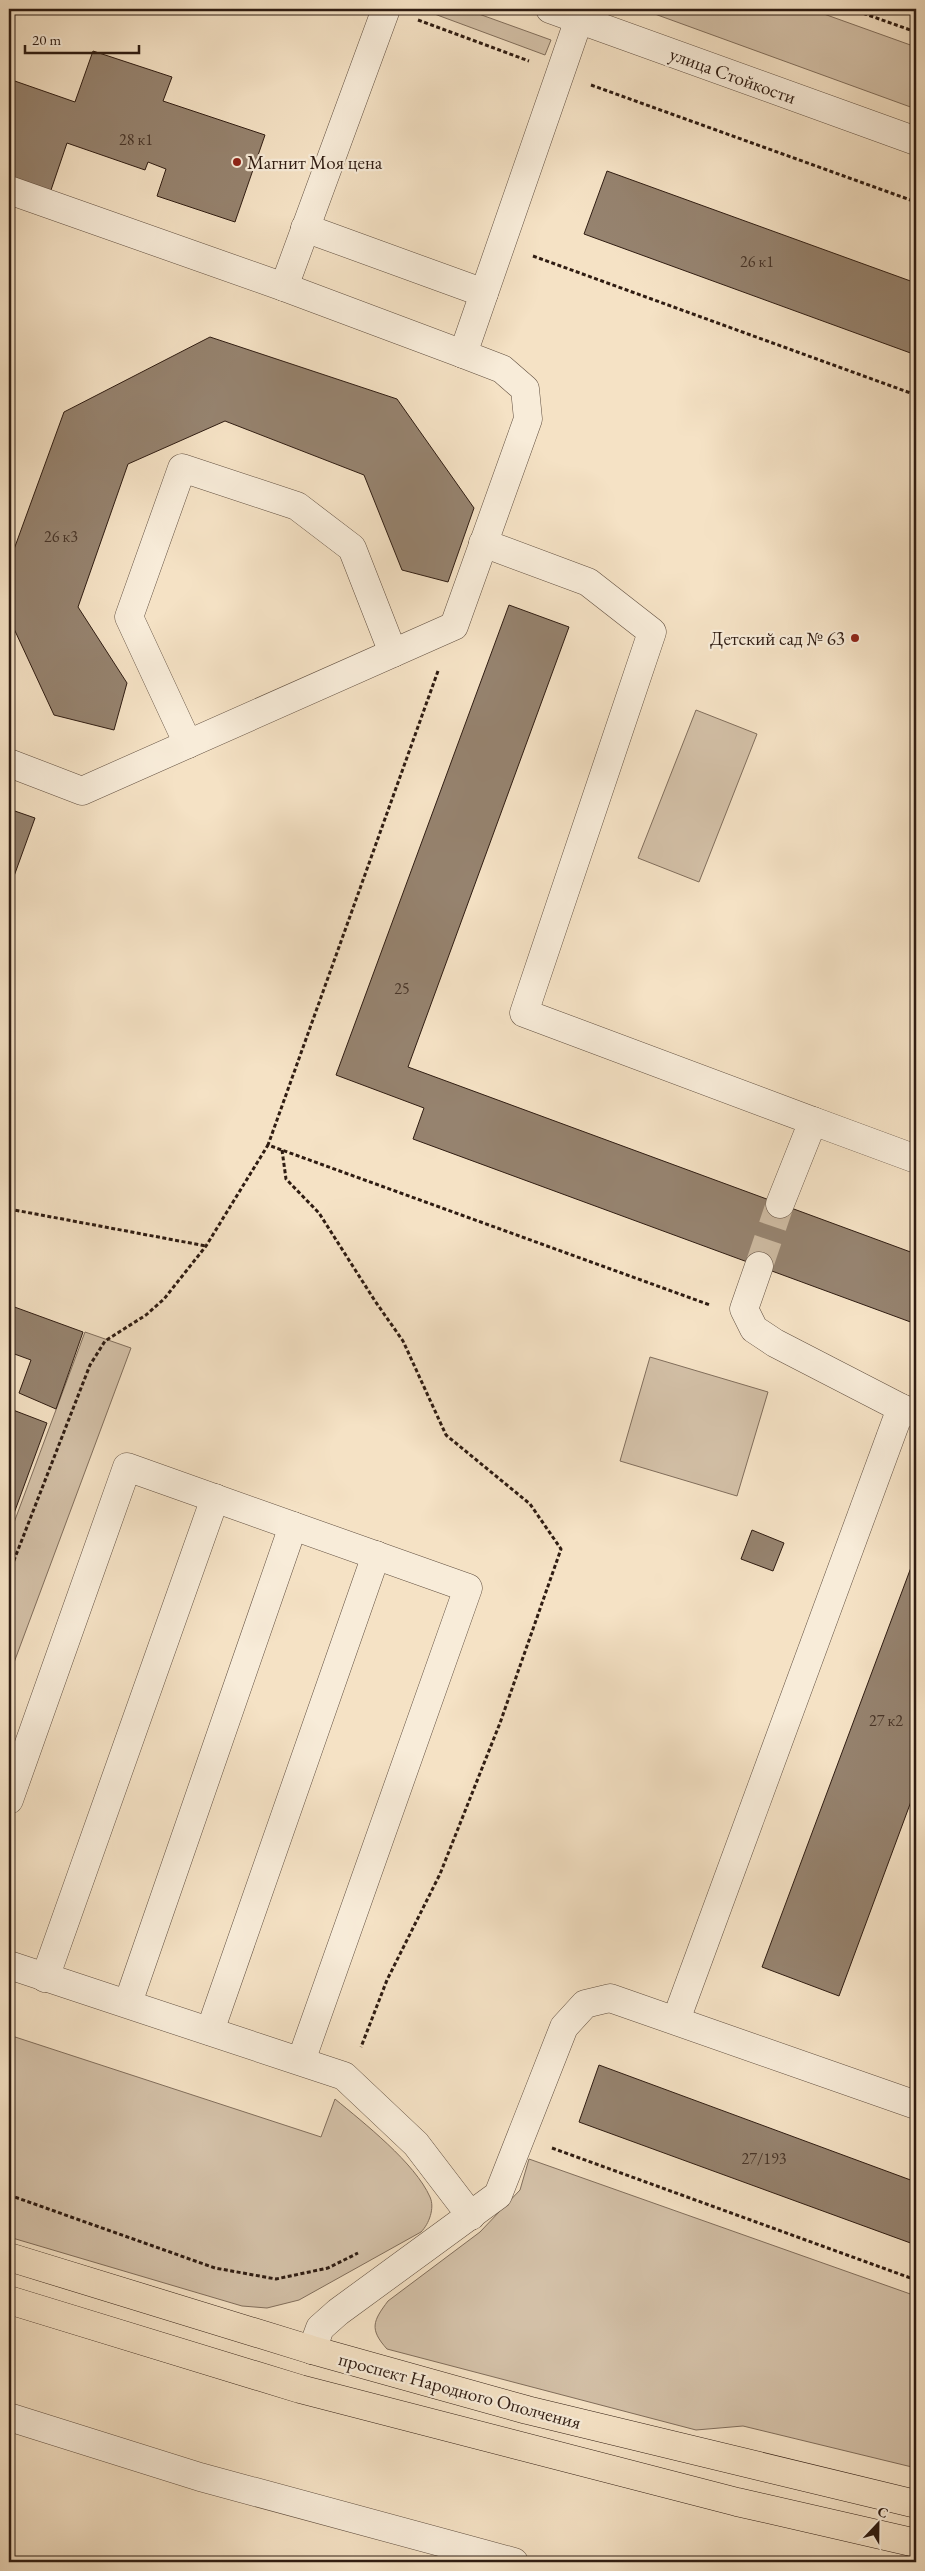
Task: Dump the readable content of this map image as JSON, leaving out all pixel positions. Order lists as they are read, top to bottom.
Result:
{
  "streets": {
    "main road": ["проспект Народного Ополчения"],
    "street": ["улица Стойкости"]
  },
  "places": ["Магнит Моя цена", "Детский сад № 63"],
  "house_numbers": [
    "28 к1",
    "26 к1",
    "26 к3",
    "25",
    "27 к2",
    "27/193"
  ],
  "scale_bar": "20 m",
  "north": "top"
}
